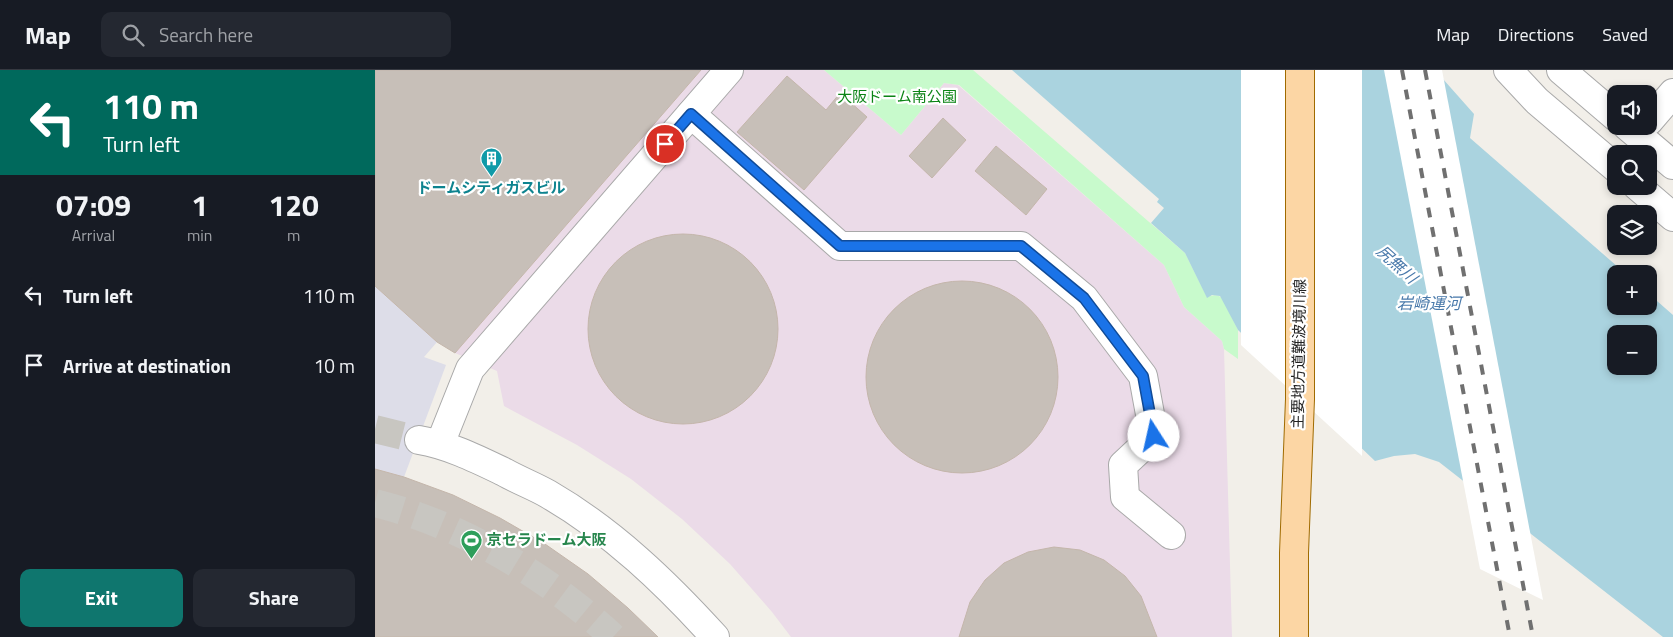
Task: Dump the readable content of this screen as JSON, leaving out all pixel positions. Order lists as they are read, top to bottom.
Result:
{
  "streets": {
    "main road": ["主要地方道難波境川線"]
  },
  "water": ["尻無川", "岩崎運河"],
  "parks": ["大阪ドーム南公園"],
  "places": {
    "building": ["ドームシティガスビル"],
    "sports": ["京セラドーム大阪"]
  },
  "page": {
    "header": "Map",
    "search": "Search here",
    "nav": ["Map", "Directions", "Saved"],
    "turn": ["110 m", "Turn left"],
    "map_buttons": ["+", "−"],
    "eta": [
      "07:09",
      "Arrival",
      "1",
      "min",
      "120",
      "m"
    ],
    "list": [
      {
        "name": "Turn left",
        "value": "110 m"
      },
      {
        "name": "Arrive at destination",
        "value": "10 m"
      }
    ],
    "buttons": ["Exit", "Share"]
  }
}
